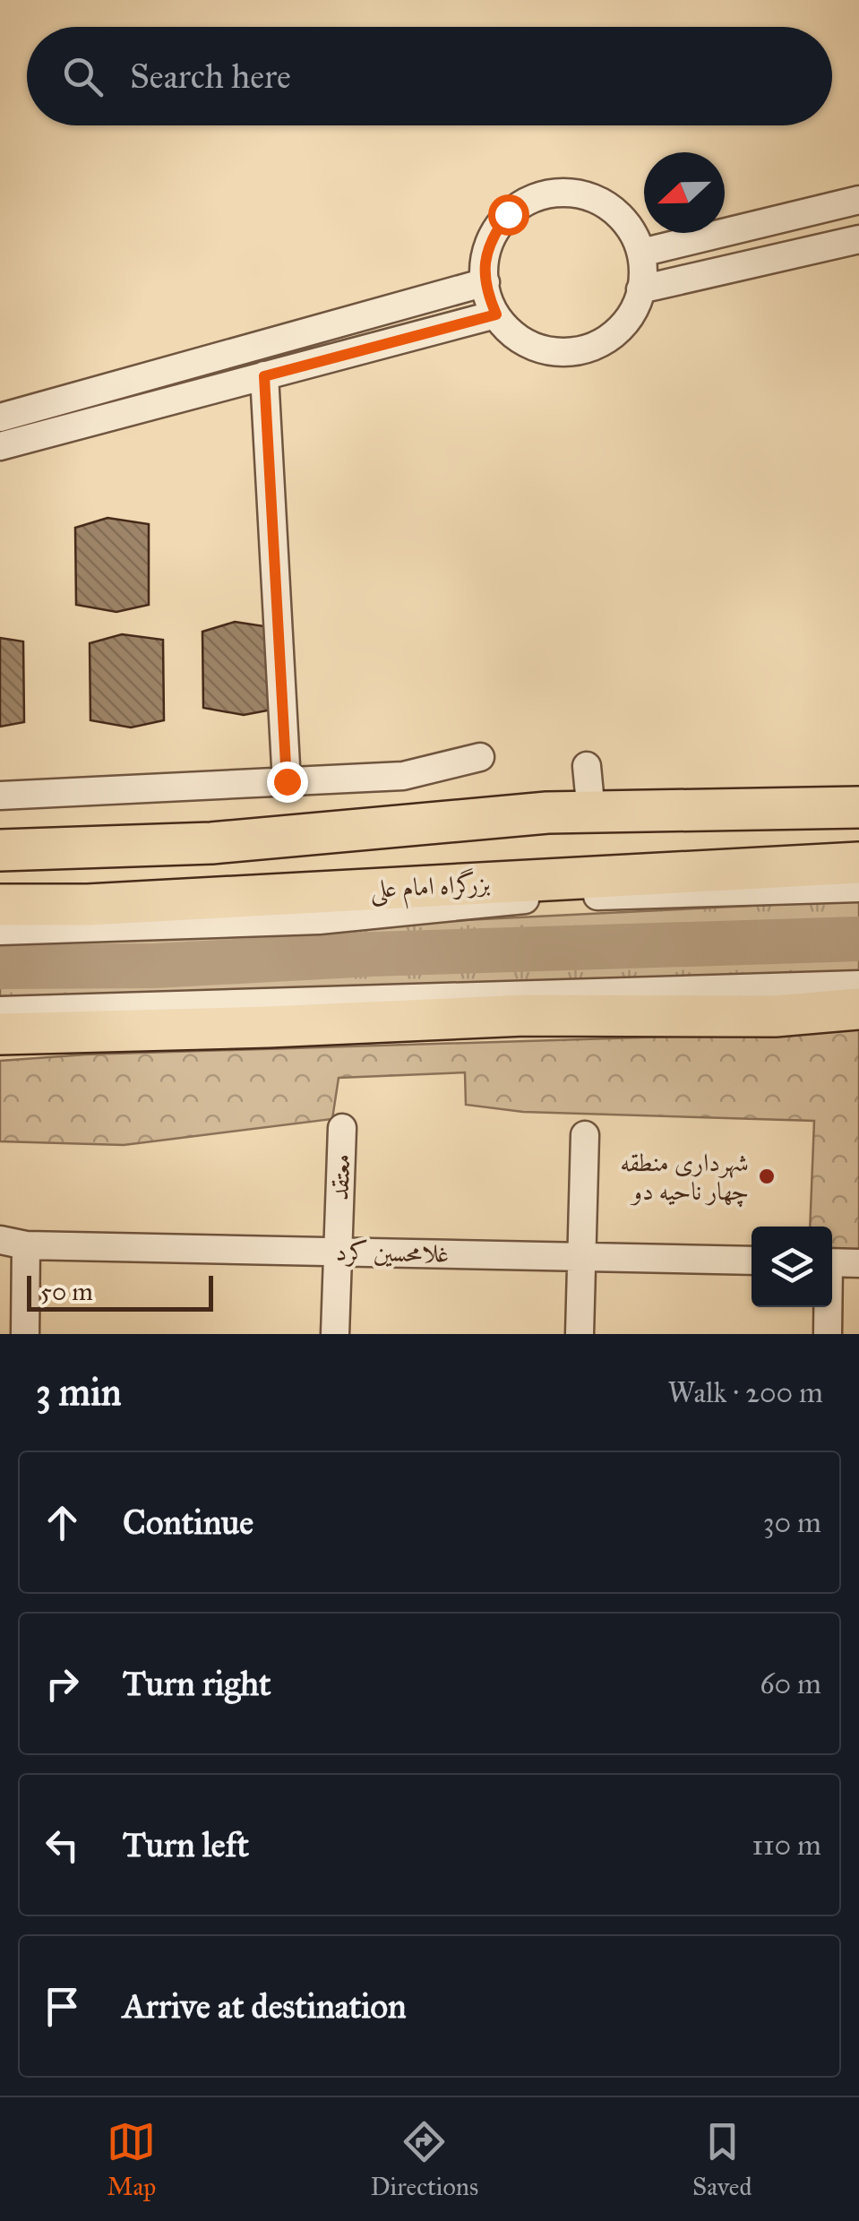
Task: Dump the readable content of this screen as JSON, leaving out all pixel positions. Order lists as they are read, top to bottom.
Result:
{
  "streets": {
    "highway": ["بزرگراه امام علی"],
    "street": ["معتقد", "غلامحسین کرد"]
  },
  "crossings": [
    ["معتقد", "غلامحسین کرد"]
  ],
  "places": ["شهرداری منطقه چهار ناحیه دو"],
  "scale_bar": "50 m",
  "north": "left",
  "page": {
    "search": "Search here",
    "scale": "50 m",
    "heading": ["3 min", "Walk · 200 m"],
    "list": [
      ["Continue", "30 m"],
      ["Turn right", "60 m"],
      ["Turn left", "110 m"],
      "Arrive at destination"
    ],
    "nav": ["Map", "Directions", "Saved"]
  }
}
